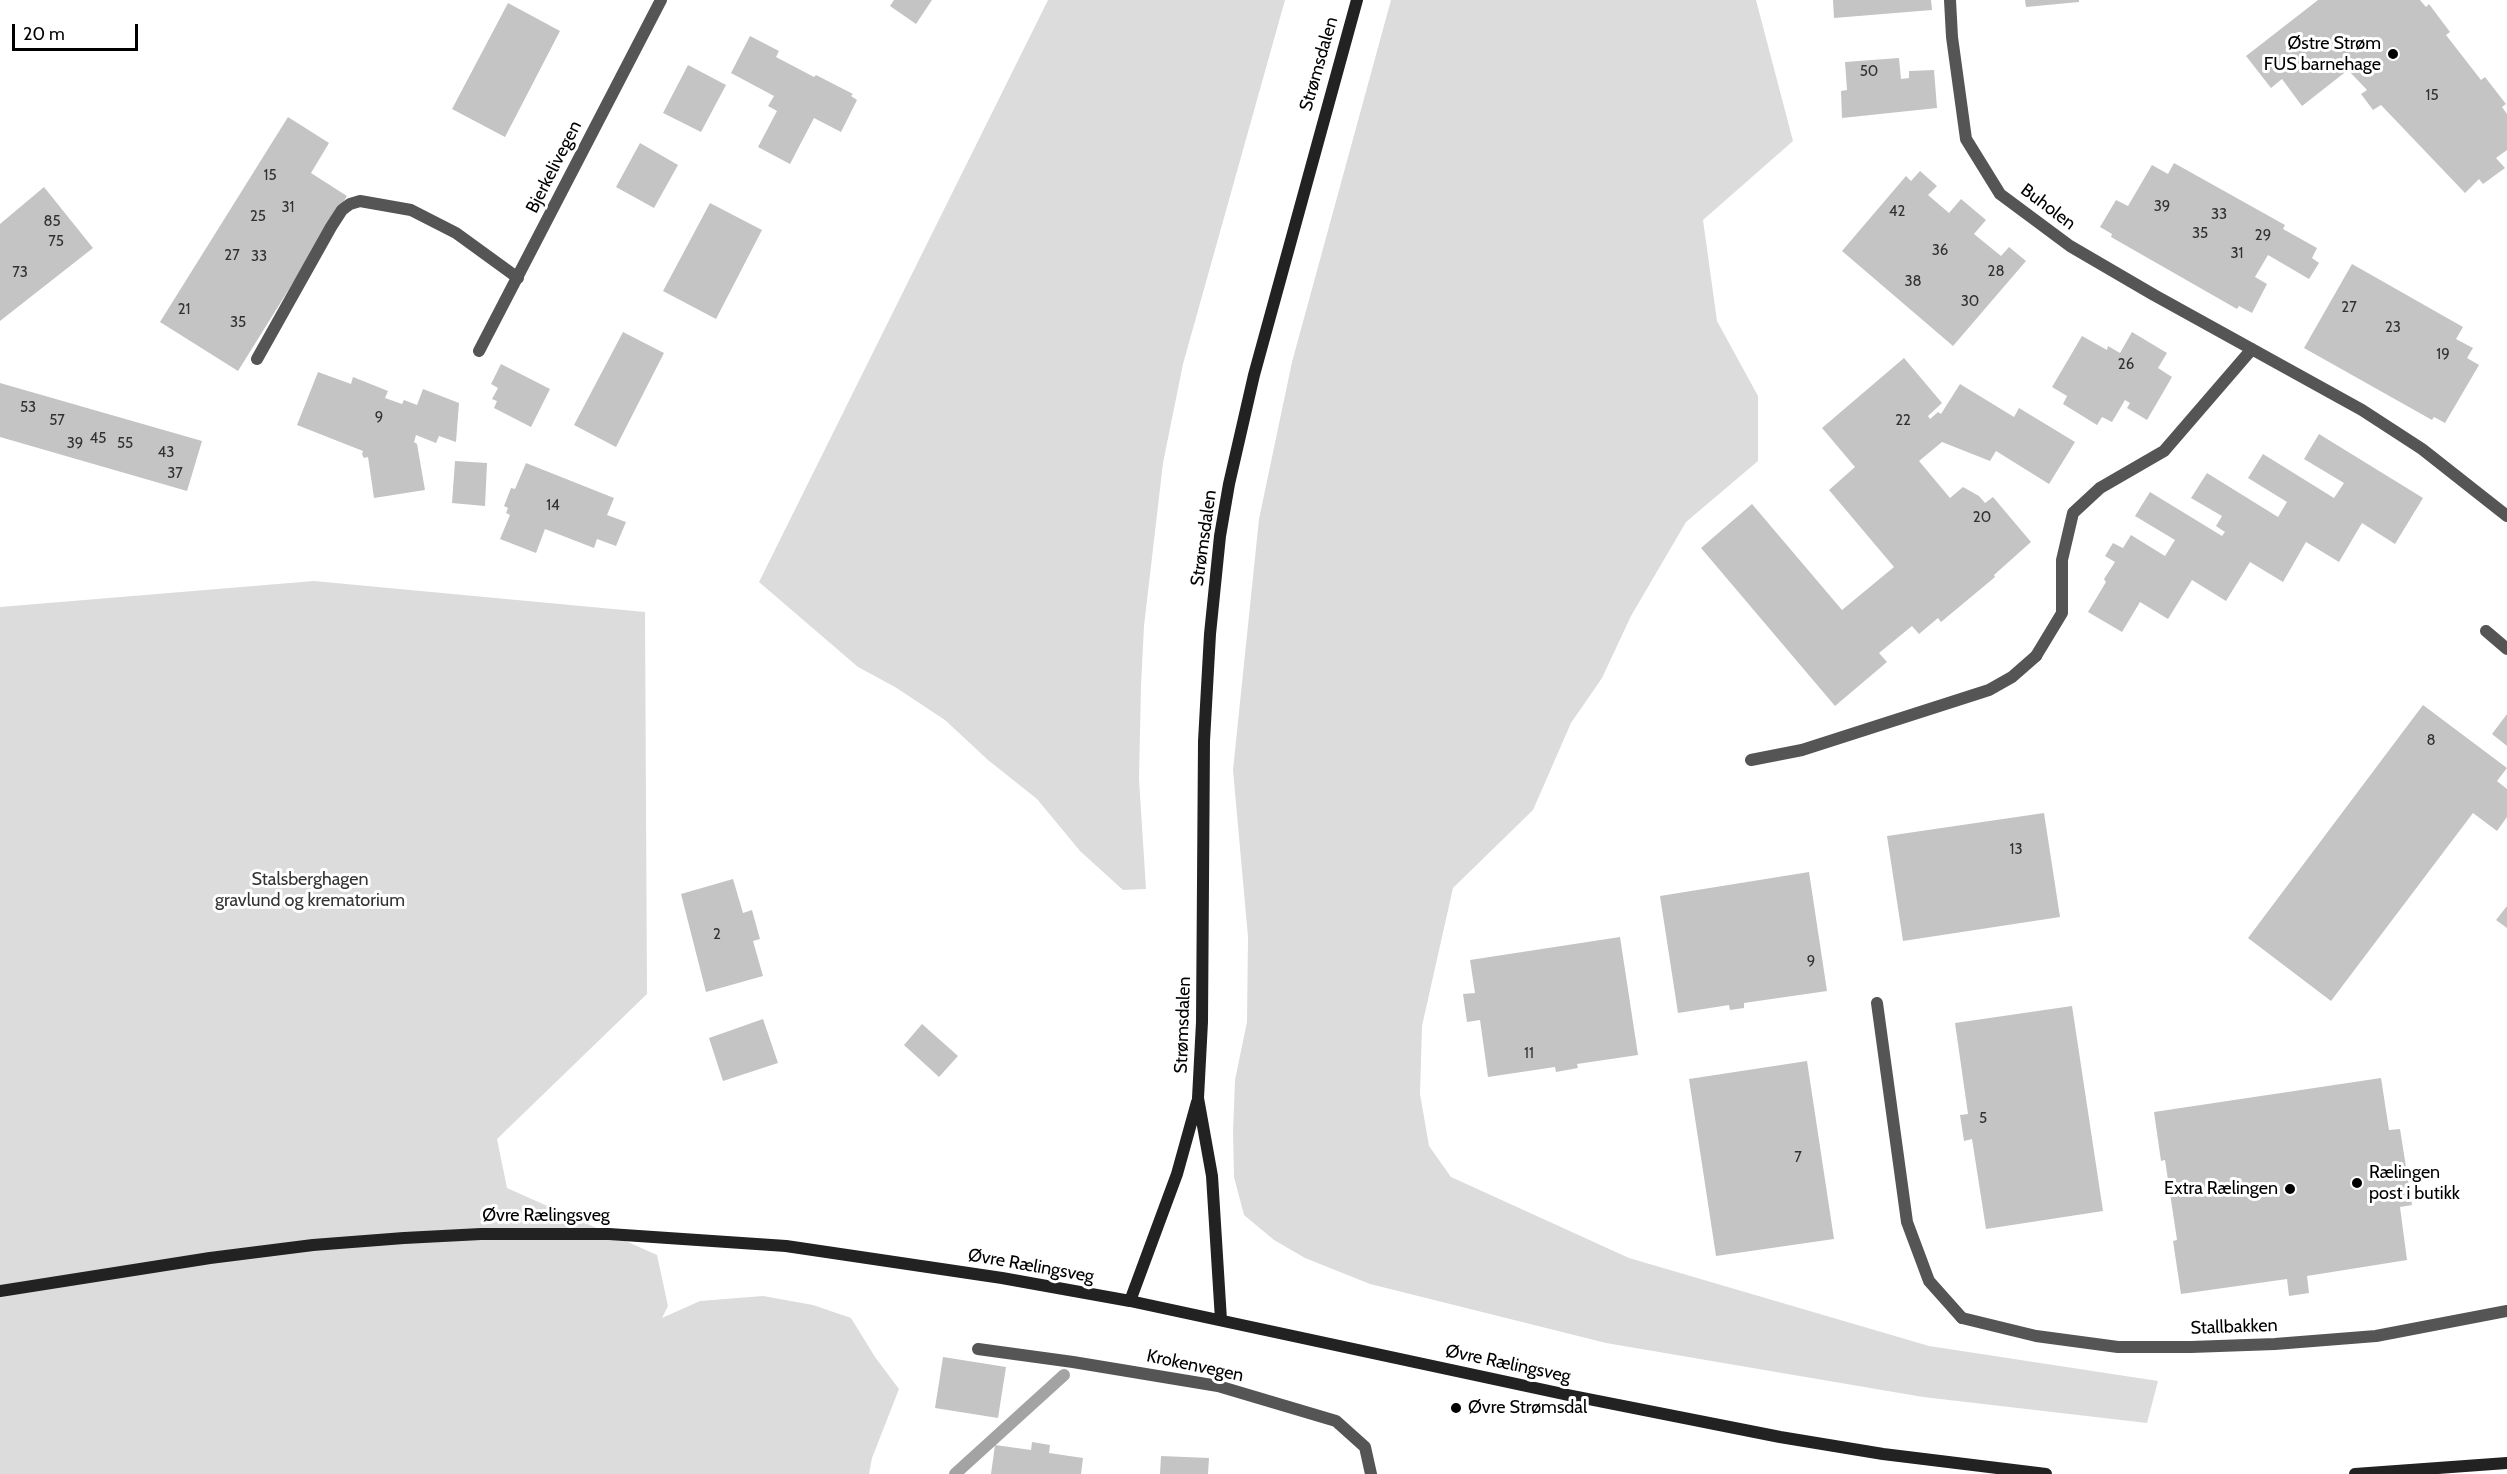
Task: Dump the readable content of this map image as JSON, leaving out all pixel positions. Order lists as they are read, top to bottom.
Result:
{
  "streets": {
    "main road": ["Strømsdalen", "Øvre Rælingsveg"],
    "street": [
      "Bjerkelivegen",
      "Buholen",
      "Stallbakken",
      "Krokenvegen"
    ]
  },
  "crossings": [
    ["Strømsdalen", "Øvre Rælingsveg"]
  ],
  "parks": ["Stalsberghagen gravlund og krematorium"],
  "places": [
    "Østre Strøm FUS barnehage",
    "Rælingen post i butikk",
    "Extra Rælingen",
    "Øvre Strømsdal"
  ],
  "house_numbers": [
    "50",
    "15",
    "15",
    "39",
    "31",
    "42",
    "33",
    "25",
    "85",
    "35",
    "29",
    "75",
    "36",
    "31",
    "27",
    "33",
    "28",
    "73",
    "38",
    "30",
    "27",
    "21",
    "35",
    "23",
    "19",
    "26",
    "53",
    "9",
    "57",
    "22",
    "45",
    "39",
    "55",
    "43",
    "37",
    "14",
    "20",
    "8",
    "13",
    "2",
    "9",
    "11",
    "5",
    "7"
  ],
  "scale_bar": "20 m"
}
